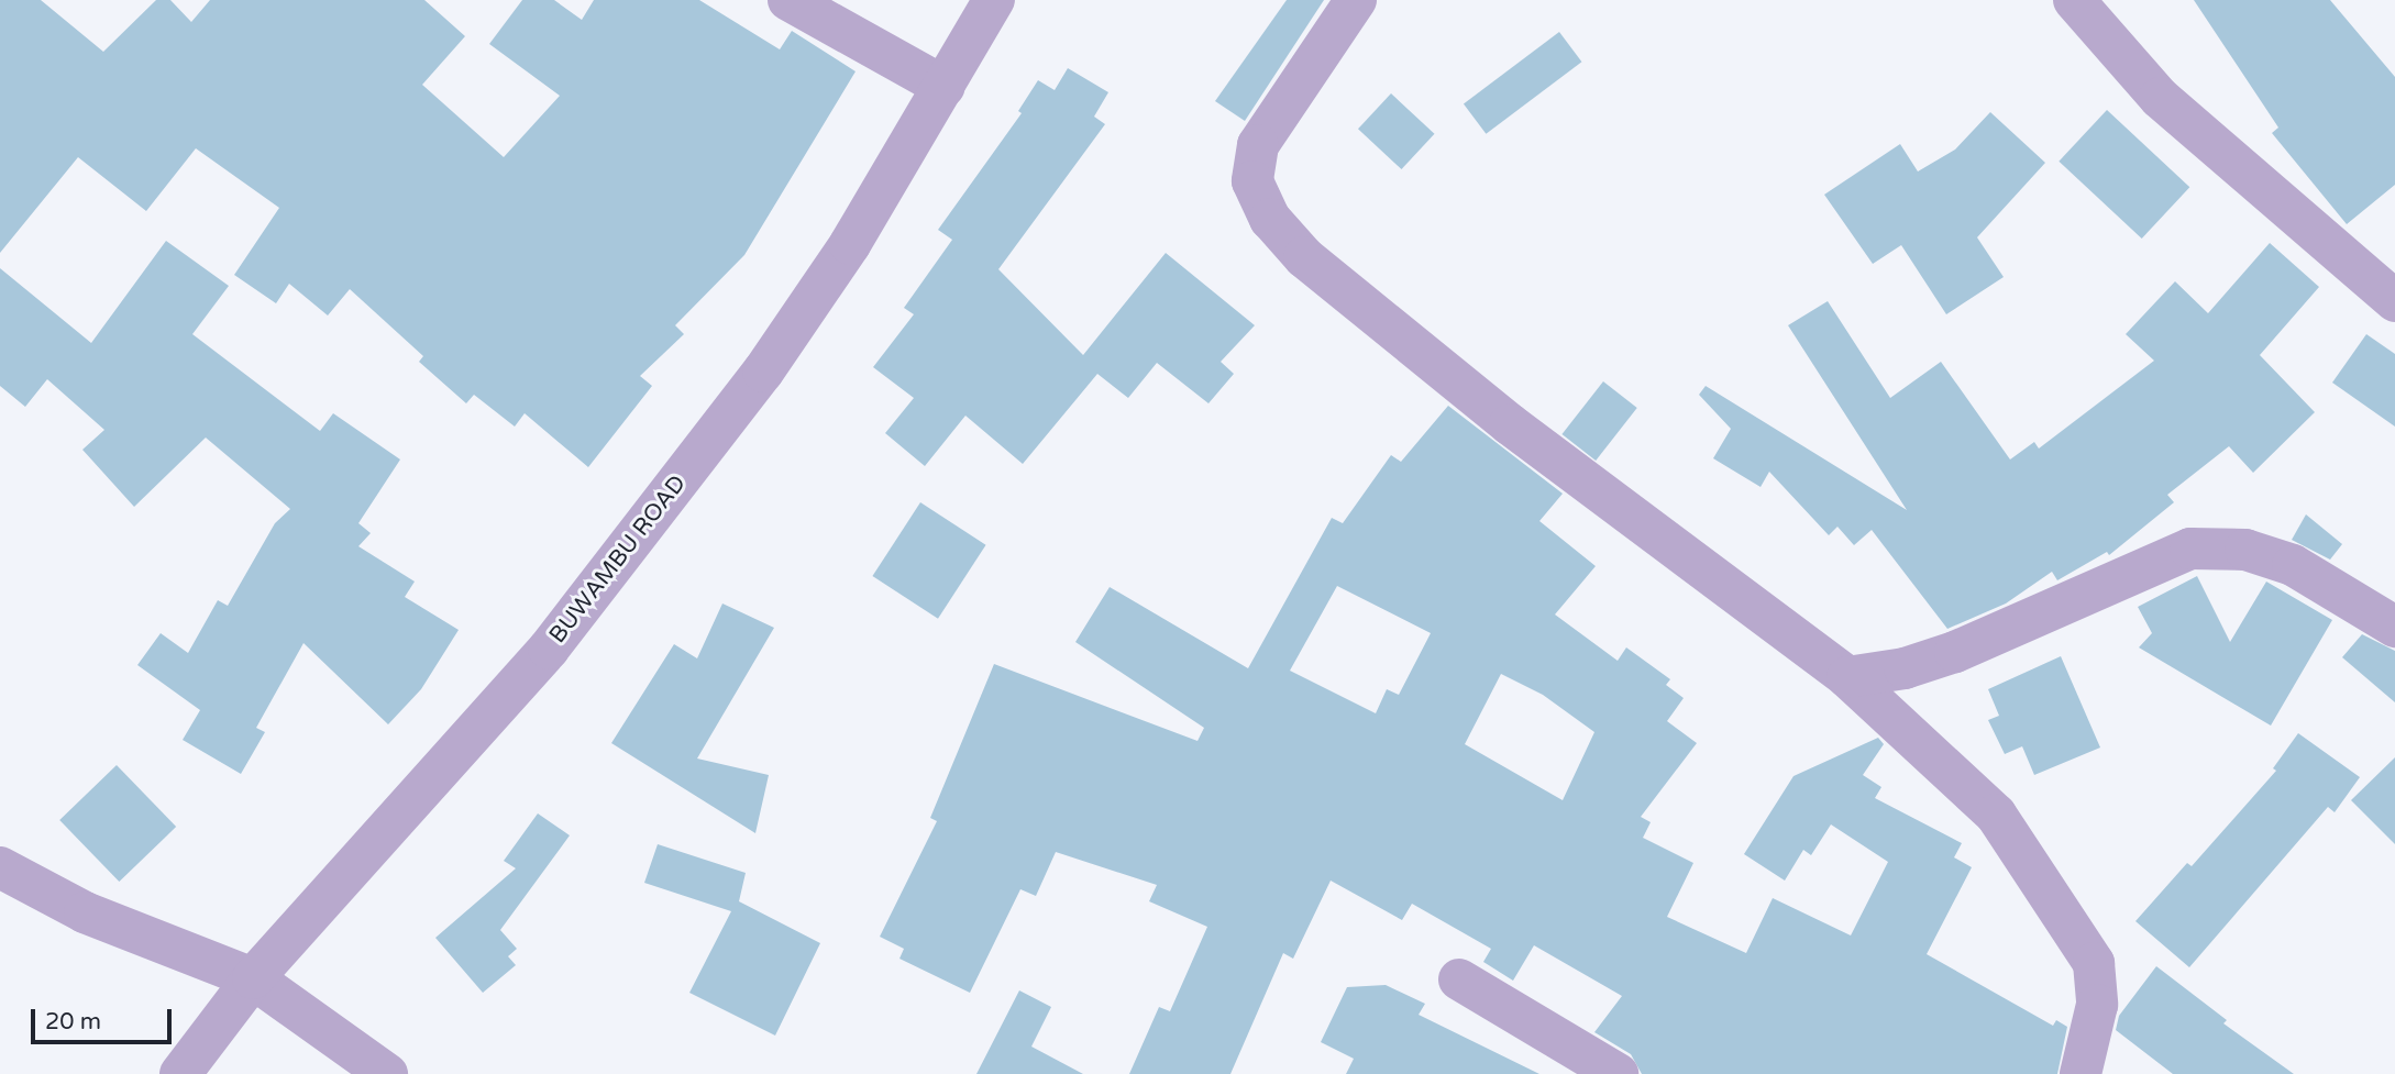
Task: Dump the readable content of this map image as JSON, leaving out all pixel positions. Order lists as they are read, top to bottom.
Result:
{
  "streets": {
    "street": ["BUWAMBU ROAD"]
  },
  "scale_bar": "20 m"
}
